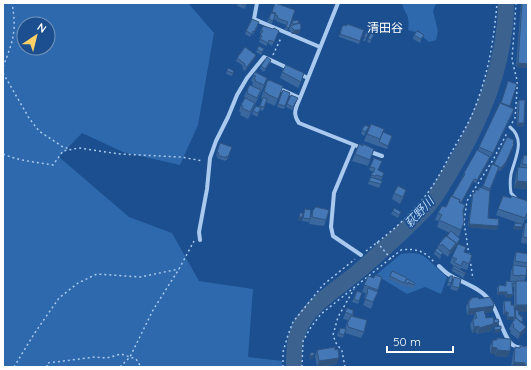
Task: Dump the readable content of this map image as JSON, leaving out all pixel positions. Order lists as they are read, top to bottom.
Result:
{
  "districts": ["清田谷"],
  "water": ["萩野川"],
  "scale_bar": "50 m",
  "north": "top right"
}
